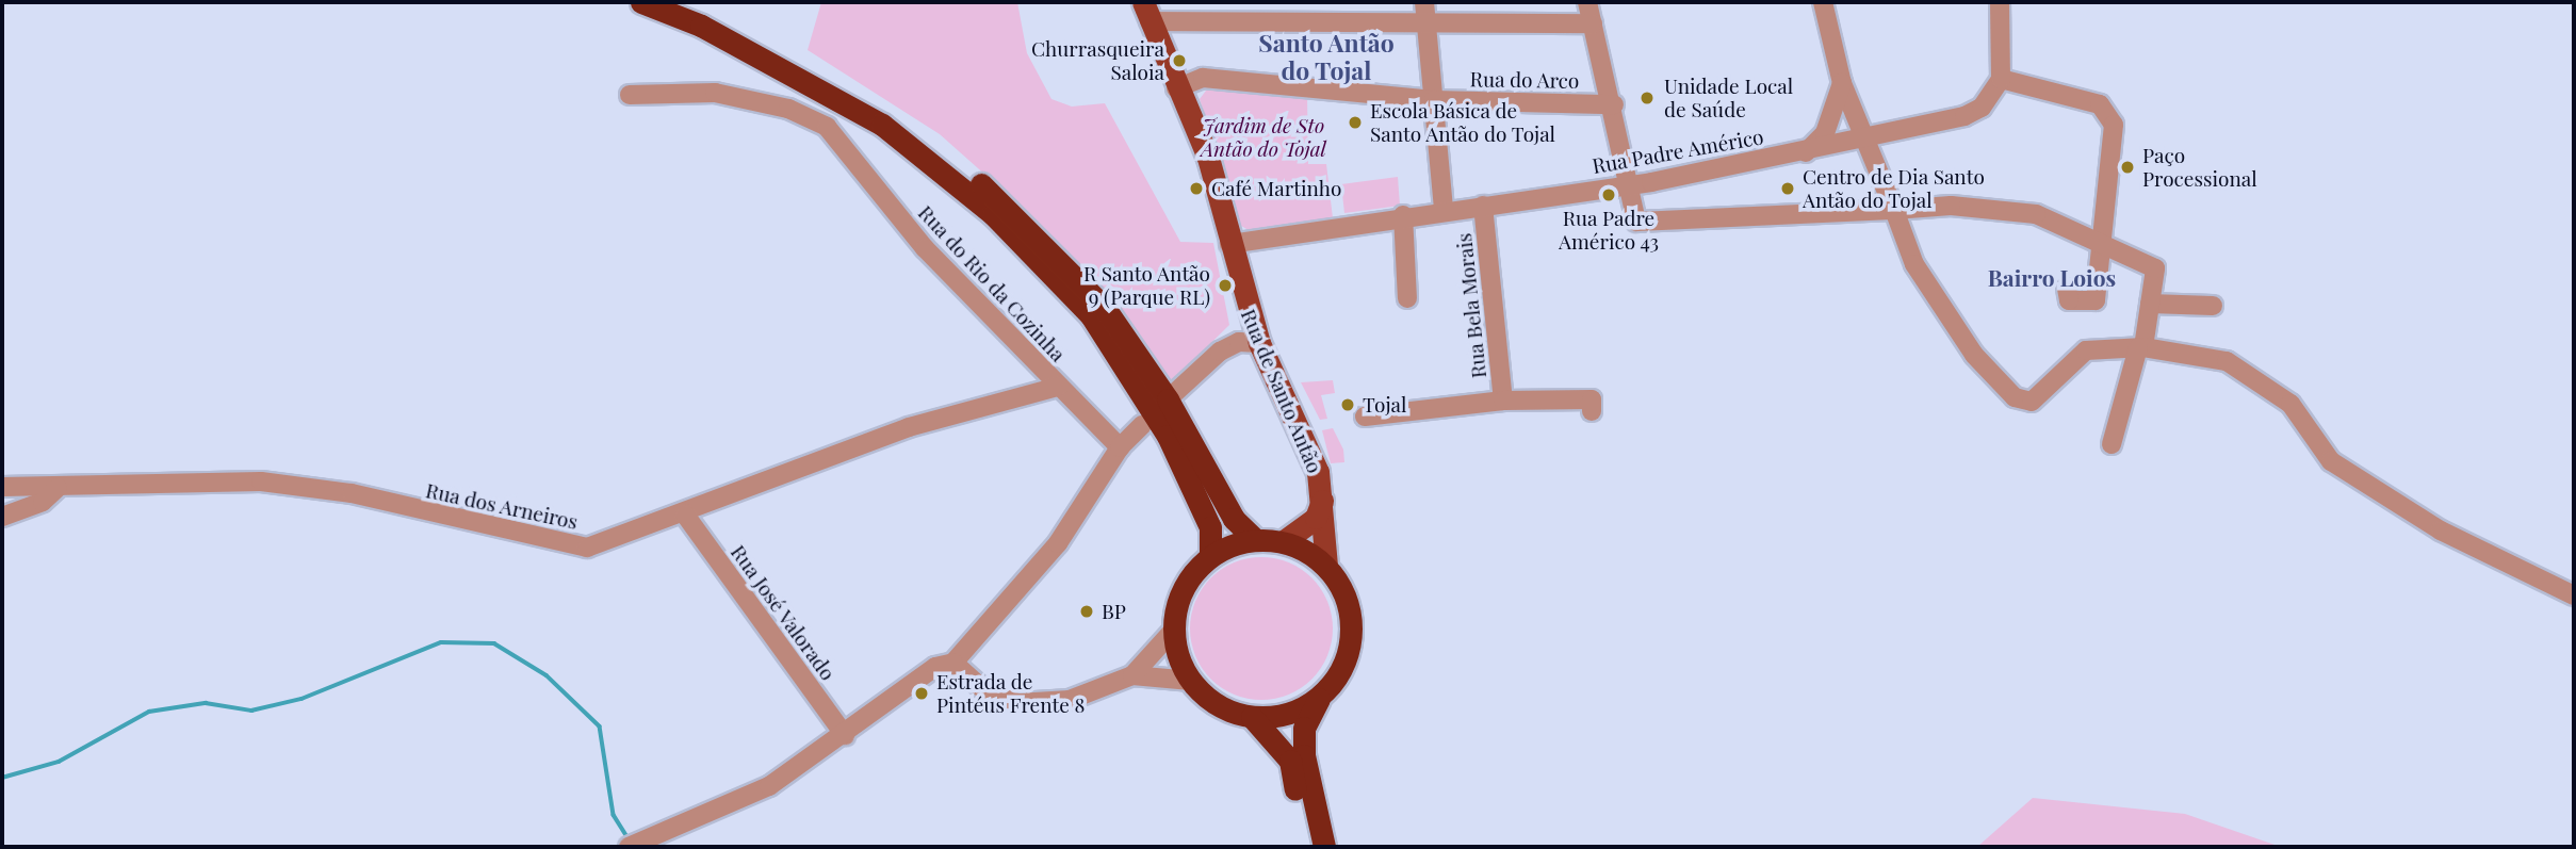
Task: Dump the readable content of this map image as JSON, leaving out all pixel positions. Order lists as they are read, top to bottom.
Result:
{
  "streets": {
    "main road": ["Rua de Santo Antão"],
    "street": [
      "Rua do Arco",
      "Rua Padre Américo",
      "Rua do Rio da Cozinha",
      "Rua Bela Morais",
      "Rua dos Arneiros",
      "Rua José Valorado"
    ]
  },
  "crossings": [
    ["Rua do Arco", "Rua de Santo Antão"],
    ["Rua Padre Américo", "Rua Bela Morais"],
    ["Rua Padre Américo", "Rua de Santo Antão"],
    ["Rua do Rio da Cozinha", "Rua dos Arneiros"],
    ["Rua dos Arneiros", "Rua José Valorado"]
  ],
  "districts": ["Santo Antão do Tojal", "Bairro Loios"],
  "parks": ["Jardim de Sto Antão do Tojal"],
  "places": [
    "Churrasqueira Saloia",
    "Unidade Local de Saúde",
    "Escola Básica de Santo Antão do Tojal",
    "Paço Processional",
    "Café Martinho",
    "Centro de Dia Santo Antão do Tojal",
    "Rua Padre Américo 43",
    "R Santo Antão 9 (Parque RL)",
    "Tojal",
    "BP",
    "Estrada de Pintéus Frente 8"
  ]
}
